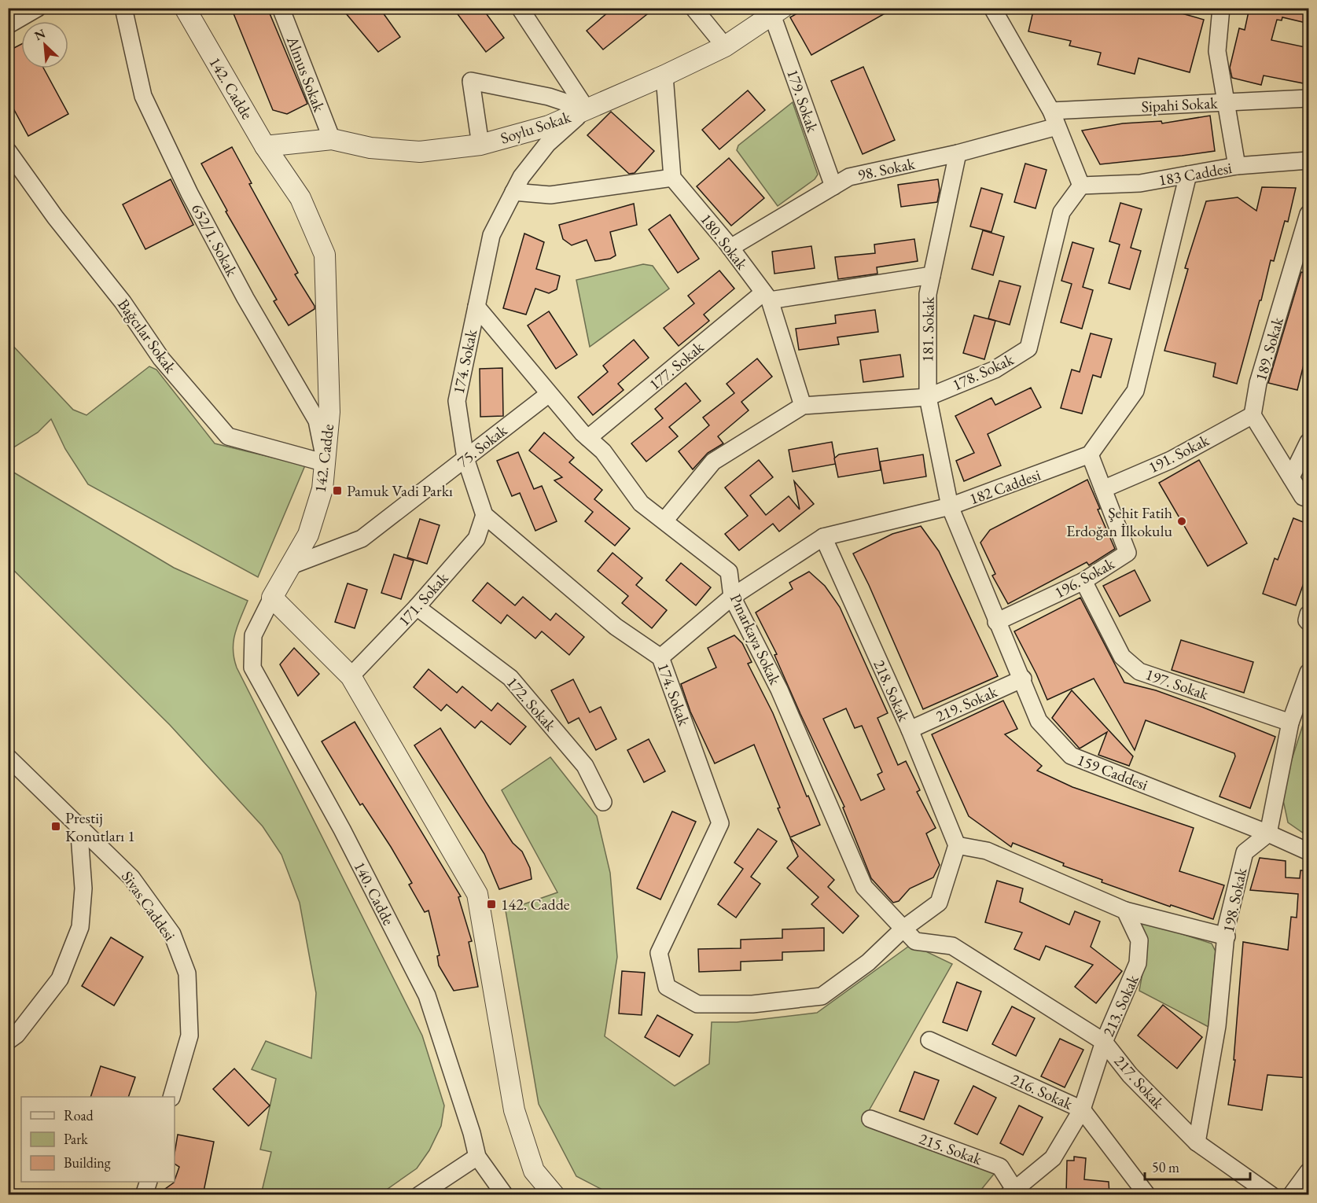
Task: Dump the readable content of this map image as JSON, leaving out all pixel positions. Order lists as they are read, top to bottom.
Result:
{
  "streets": {
    "street": [
      "Almus Sokak",
      "142. Cadde",
      "179. Sokak",
      "Sipahi Sokak",
      "Soylu Sokak",
      "98. Sokak",
      "183 Caddesi",
      "652/1. Sokak",
      "180. Sokak",
      "181. Sokak",
      "Bağcılar Sokak",
      "189. Sokak",
      "174. Sokak",
      "177. Sokak",
      "178. Sokak",
      "75. Sokak",
      "191. Sokak",
      "182 Caddesi",
      "196. Sokak",
      "171. Sokak",
      "Pınarkaya Sokak",
      "197. Sokak",
      "218. Sokak",
      "172. Sokak",
      "219. Sokak",
      "159 Caddesi",
      "140. Cadde",
      "198. Sokak",
      "Sivas Caddesi",
      "213. Sokak",
      "217. Sokak",
      "216. Sokak",
      "215. Sokak"
    ]
  },
  "crossings": [
    ["Almus Sokak", "Soylu Sokak"],
    ["142. Cadde", "Soylu Sokak"],
    ["142. Cadde", "652/1. Sokak"],
    ["142. Cadde", "Bağcılar Sokak"],
    ["142. Cadde", "75. Sokak"],
    ["142. Cadde", "140. Cadde"],
    ["179. Sokak", "Soylu Sokak"],
    ["179. Sokak", "98. Sokak"],
    ["Soylu Sokak", "174. Sokak"],
    ["98. Sokak", "180. Sokak"],
    ["98. Sokak", "181. Sokak"],
    ["183 Caddesi", "178. Sokak"],
    ["652/1. Sokak", "Bağcılar Sokak"],
    ["180. Sokak", "177. Sokak"],
    ["180. Sokak", "178. Sokak"],
    ["181. Sokak", "178. Sokak"],
    ["181. Sokak", "182 Caddesi"],
    ["181. Sokak", "159 Caddesi"],
    ["189. Sokak", "191. Sokak"],
    ["174. Sokak", "75. Sokak"],
    ["174. Sokak", "182 Caddesi"],
    ["174. Sokak", "171. Sokak"],
    ["174. Sokak", "Pınarkaya Sokak"],
    ["174. Sokak", "218. Sokak"],
    ["174. Sokak", "217. Sokak"],
    ["177. Sokak", "Pınarkaya Sokak"],
    ["178. Sokak", "Pınarkaya Sokak"],
    ["75. Sokak", "Pınarkaya Sokak"],
    ["191. Sokak", "196. Sokak"],
    ["182 Caddesi", "196. Sokak"],
    ["182 Caddesi", "Pınarkaya Sokak"],
    ["182 Caddesi", "218. Sokak"],
    ["182 Caddesi", "159 Caddesi"],
    ["196. Sokak", "197. Sokak"],
    ["196. Sokak", "159 Caddesi"],
    ["171. Sokak", "172. Sokak"],
    ["Pınarkaya Sokak", "217. Sokak"],
    ["218. Sokak", "219. Sokak"],
    ["219. Sokak", "159 Caddesi"],
    ["159 Caddesi", "198. Sokak"],
    ["198. Sokak", "217. Sokak"],
    ["213. Sokak", "217. Sokak"],
    ["213. Sokak", "216. Sokak"],
    ["213. Sokak", "215. Sokak"]
  ],
  "places": {
    "transit": ["Pamuk Vadi Parkı", "Prestij Konutları 1", "142. Cadde"],
    "other": ["Şehit Fatih Erdoğan İlkokulu"]
  },
  "legend": ["Road", "Park", "Building"],
  "scale_bar": "50 m",
  "north": "top left"
}
